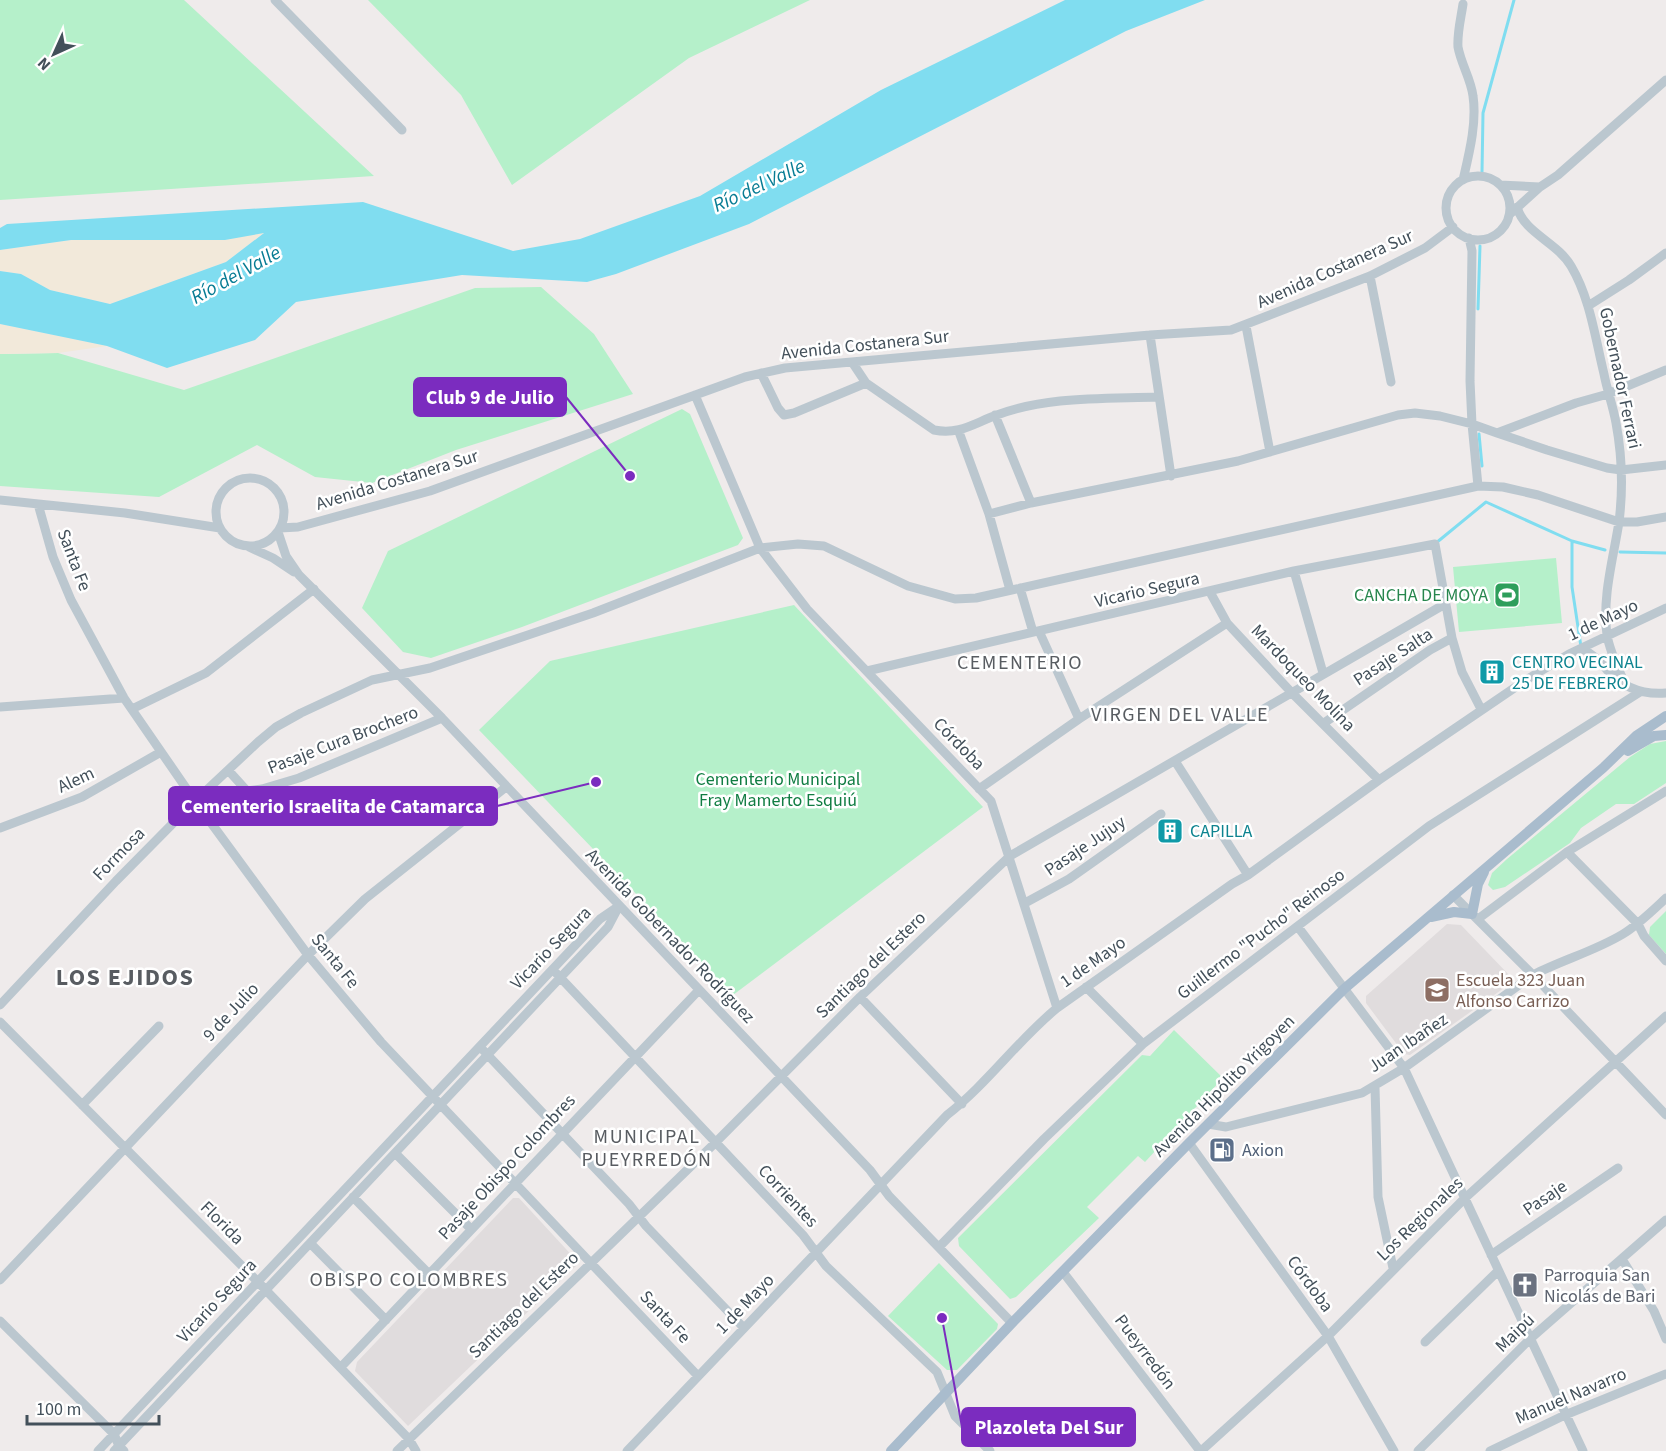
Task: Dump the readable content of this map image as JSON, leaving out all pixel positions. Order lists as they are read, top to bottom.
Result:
{
  "streets": {
    "main road": ["Avenida Hipólito Yrigoyen"],
    "street": [
      "Avenida Costanera Sur",
      "Gobernador Ferrari",
      "Santa Fe",
      "Vicario Segura",
      "1 de Mayo",
      "Pasaje Salta",
      "Mardoqueo Molina",
      "Pasaje Cura Brochero",
      "Córdoba",
      "Alem",
      "Pasaje Jujuy",
      "Formosa",
      "Guillermo \"Pucho\" Reinoso",
      "Avenida Gobernador Rodríguez",
      "Santiago del Estero",
      "9 de Julio",
      "Juan Ibañez",
      "Pasaje Obispo Colombres",
      "Corrientes",
      "Pasaje",
      "Los Regionales",
      "Florida",
      "Maipú",
      "Pueyrredón",
      "Manuel Navarro"
    ]
  },
  "crossings": [
    ["Avenida Costanera Sur", "Córdoba"],
    ["Avenida Costanera Sur", "Avenida Gobernador Rodríguez"],
    ["Gobernador Ferrari", "1 de Mayo"],
    ["Gobernador Ferrari", "Formosa"],
    ["Santa Fe", "Vicario Segura"],
    ["Santa Fe", "1 de Mayo"],
    ["Santa Fe", "Alem"],
    ["Santa Fe", "Formosa"],
    ["Santa Fe", "Santiago del Estero"],
    ["Santa Fe", "9 de Julio"],
    ["Santa Fe", "Pasaje Obispo Colombres"],
    ["Vicario Segura", "Mardoqueo Molina"],
    ["Vicario Segura", "Córdoba"],
    ["Vicario Segura", "Avenida Gobernador Rodríguez"],
    ["Vicario Segura", "Santiago del Estero"],
    ["Vicario Segura", "Corrientes"],
    ["Vicario Segura", "Florida"],
    ["1 de Mayo", "Mardoqueo Molina"],
    ["1 de Mayo", "Córdoba"],
    ["1 de Mayo", "Avenida Gobernador Rodríguez"],
    ["1 de Mayo", "Corrientes"],
    ["Pasaje Salta", "Mardoqueo Molina"],
    ["Mardoqueo Molina", "Santiago del Estero"],
    ["Pasaje Cura Brochero", "Formosa"],
    ["Pasaje Cura Brochero", "Avenida Gobernador Rodríguez"],
    ["Córdoba", "Pasaje Jujuy"],
    ["Córdoba", "Formosa"],
    ["Córdoba", "Santiago del Estero"],
    ["Córdoba", "Avenida Hipólito Yrigoyen"],
    ["Córdoba", "Los Regionales"],
    ["Formosa", "Avenida Gobernador Rodríguez"],
    ["Guillermo \"Pucho\" Reinoso", "Avenida Gobernador Rodríguez"],
    ["Avenida Gobernador Rodríguez", "Santiago del Estero"],
    ["Avenida Gobernador Rodríguez", "9 de Julio"],
    ["Avenida Gobernador Rodríguez", "Avenida Hipólito Yrigoyen"],
    ["Avenida Gobernador Rodríguez", "Pasaje Obispo Colombres"],
    ["Santiago del Estero", "Corrientes"],
    ["Santiago del Estero", "Florida"],
    ["9 de Julio", "Florida"],
    ["Juan Ibañez", "Avenida Hipólito Yrigoyen"],
    ["Avenida Hipólito Yrigoyen", "Corrientes"],
    ["Avenida Hipólito Yrigoyen", "Pueyrredón"],
    ["Pasaje Obispo Colombres", "Corrientes"],
    ["Pasaje Obispo Colombres", "Florida"],
    ["Los Regionales", "Pueyrredón"]
  ],
  "districts": [
    "CEMENTERIO",
    "VIRGEN DEL VALLE",
    "LOS EJIDOS",
    "MUNICIPAL PUEYRREDÓN",
    "OBISPO COLOMBRES"
  ],
  "water": ["Río del Valle"],
  "parks": ["Cementerio Municipal Fray Mamerto Esquiú"],
  "places": {
    "other": ["Club 9 de Julio", "Cementerio Israelita de Catamarca", "Plazoleta Del Sur"],
    "sports": ["CANCHA DE MOYA"],
    "building": ["CENTRO VECINAL 25 DE FEBRERO", "CAPILLA"],
    "school or university": ["Escuela 323 Juan Alfonso Carrizo"],
    "fuel station": ["Axion"],
    "church": ["Parroquia San Nicolás de Bari"]
  },
  "scale_bar": "100 m",
  "north": "bottom left"
}
